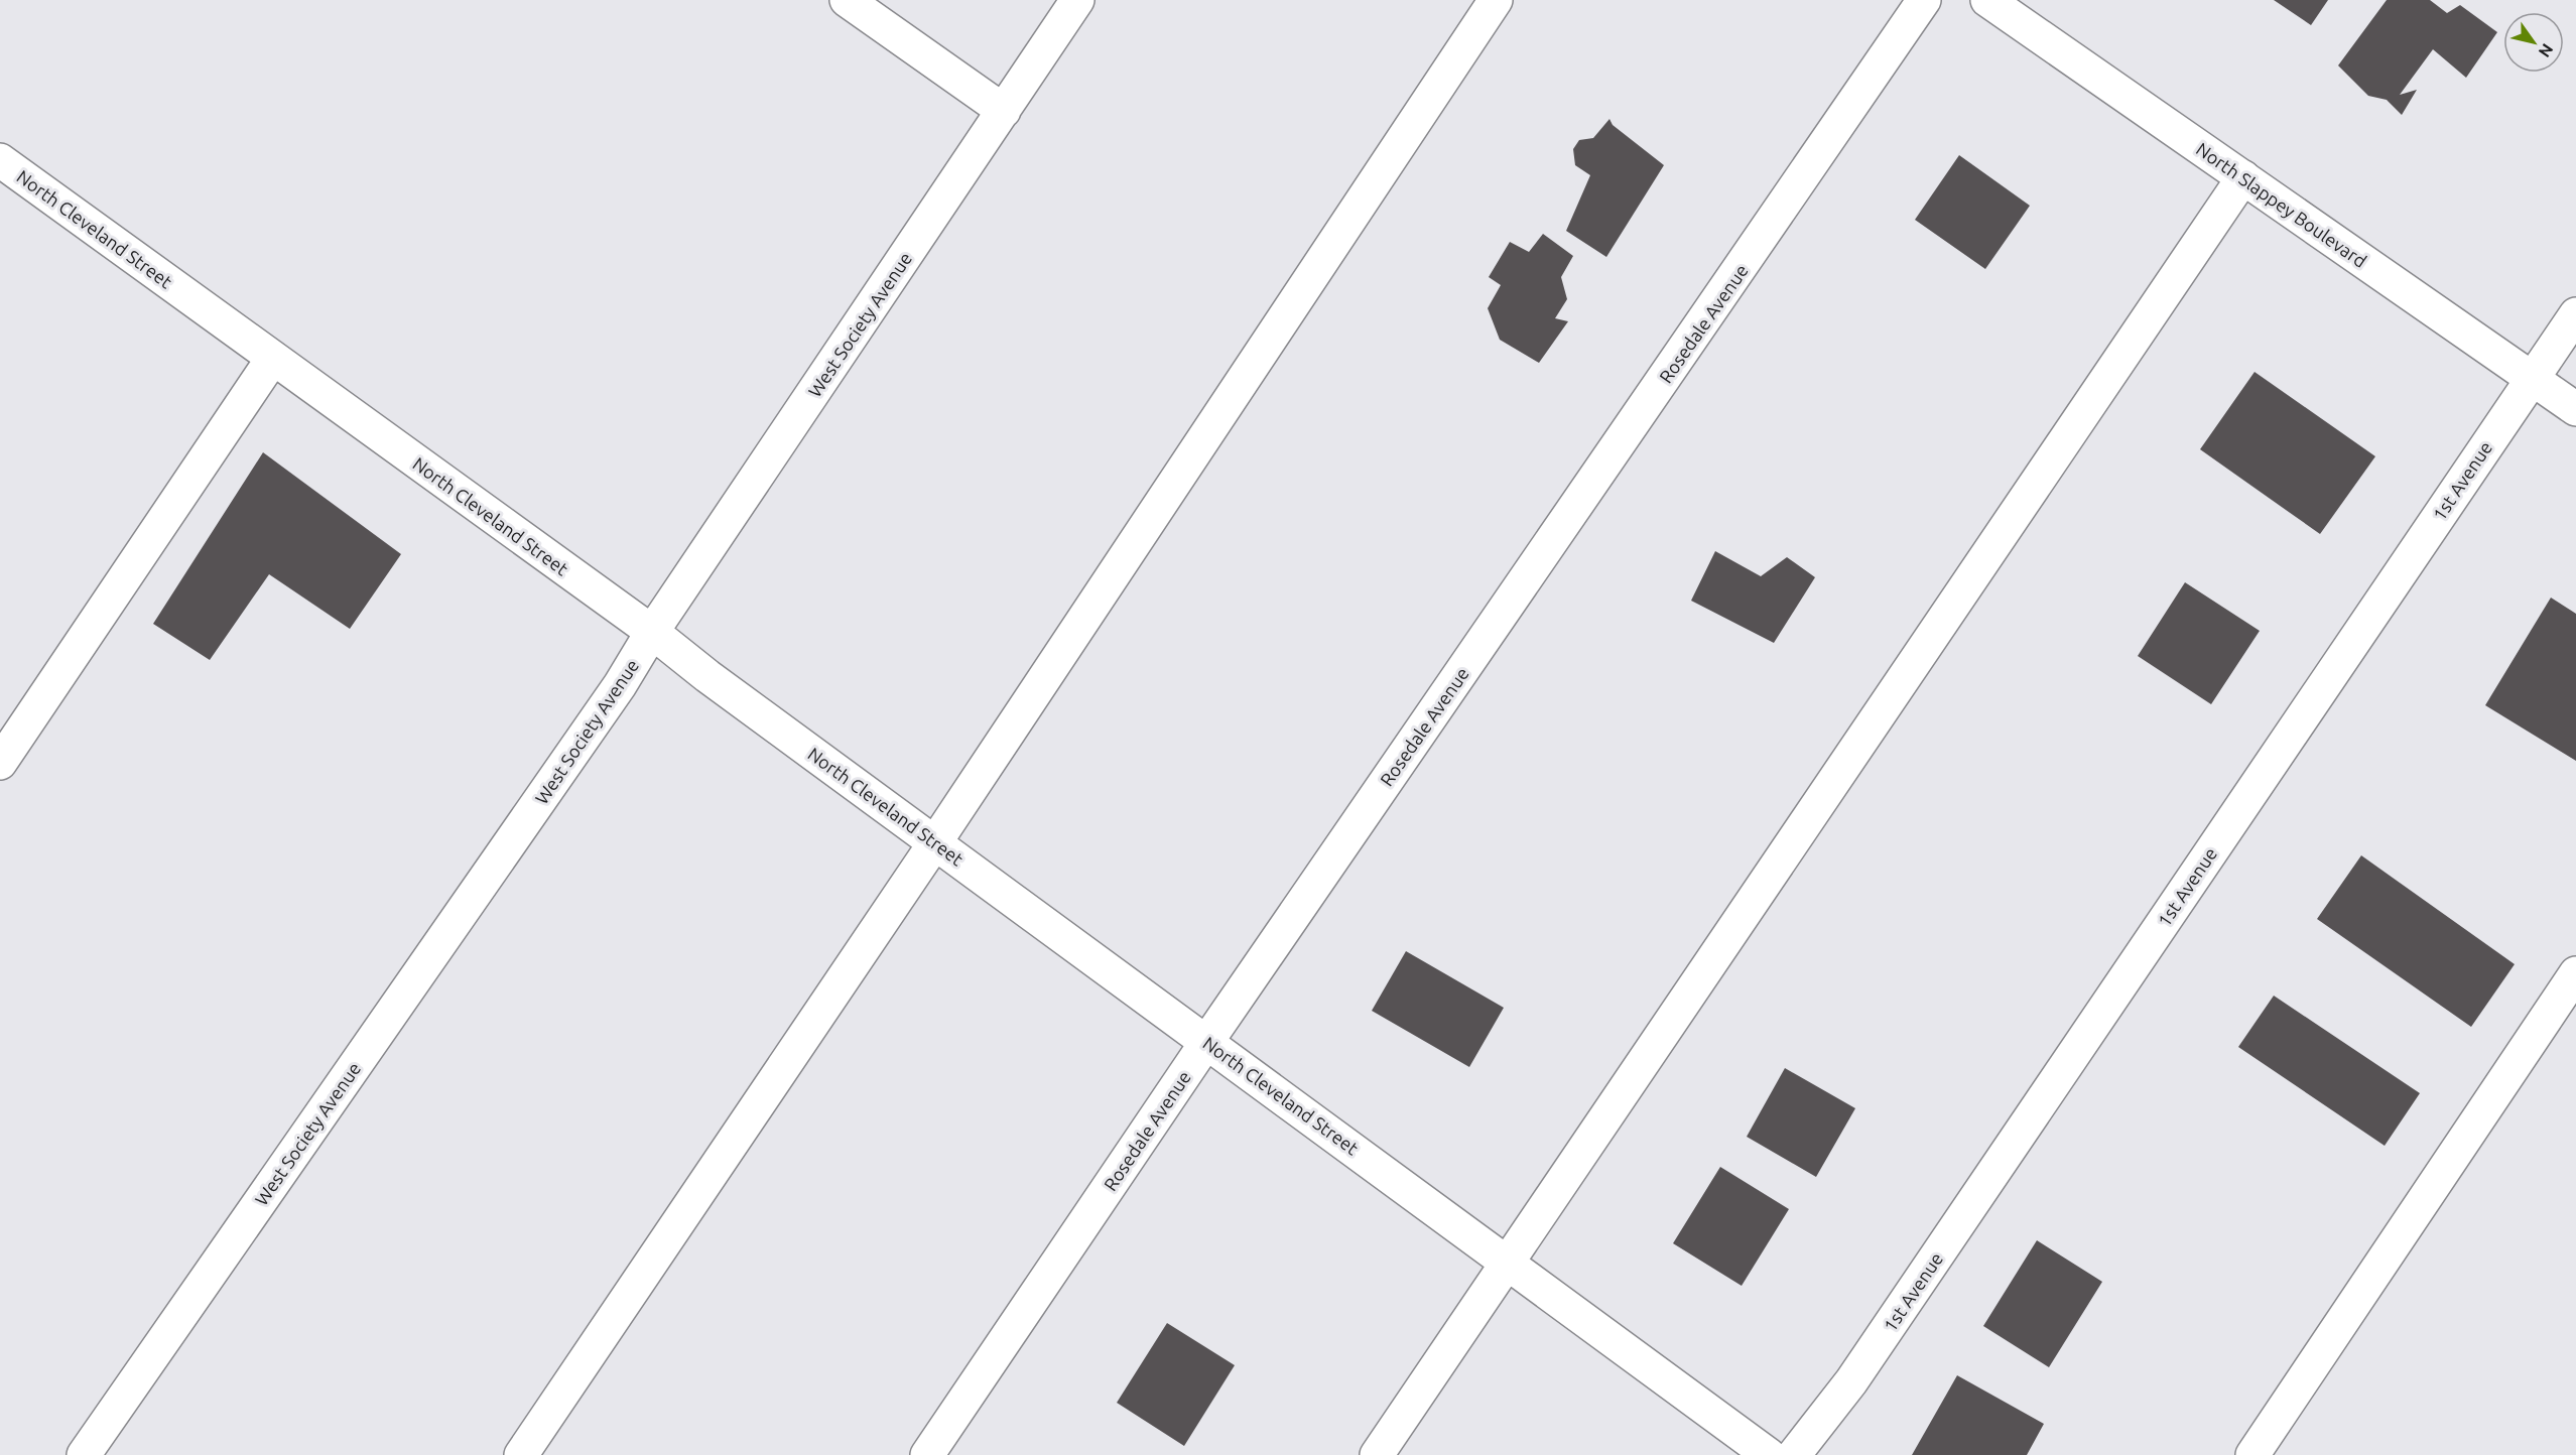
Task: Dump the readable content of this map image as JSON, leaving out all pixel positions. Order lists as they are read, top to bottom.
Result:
{
  "streets": {
    "street": [
      "North Slappey Boulevard",
      "North Cleveland Street",
      "Rosedale Avenue",
      "West Society Avenue",
      "1st Avenue"
    ]
  },
  "crossings": [
    ["North Slappey Boulevard", "1st Avenue"],
    ["North Cleveland Street", "Rosedale Avenue"],
    ["North Cleveland Street", "West Society Avenue"]
  ],
  "north": "bottom right"
}
